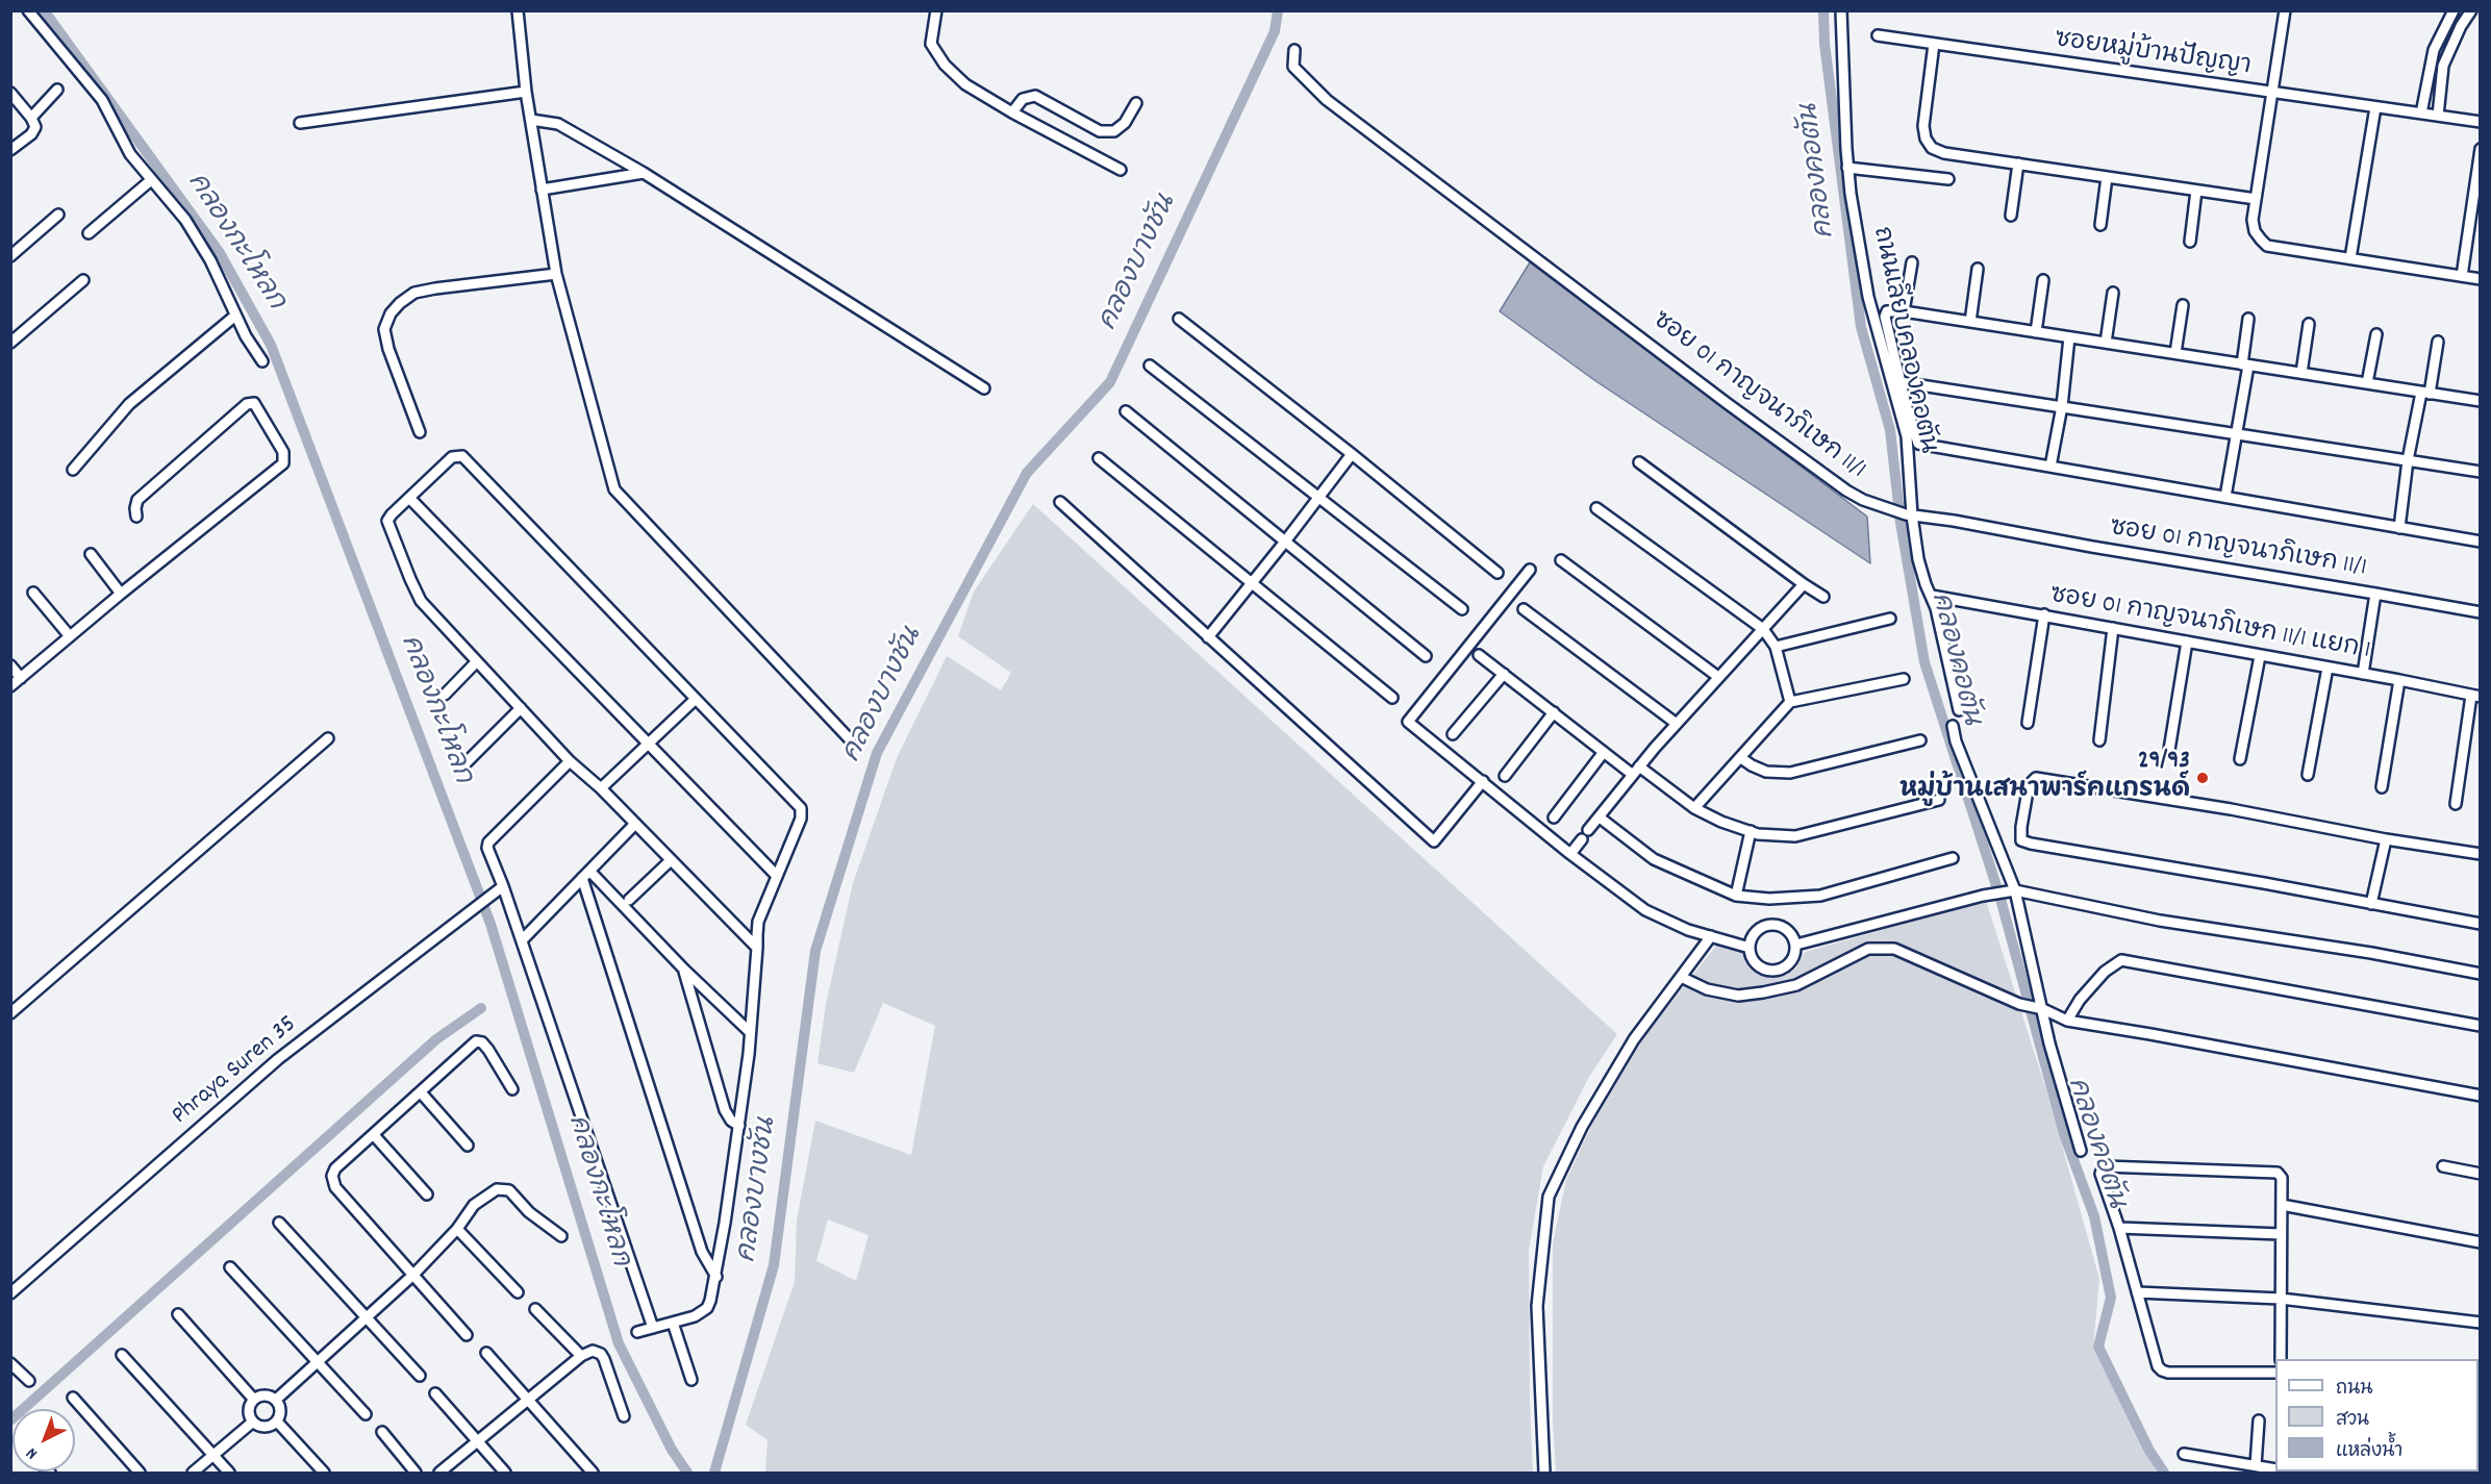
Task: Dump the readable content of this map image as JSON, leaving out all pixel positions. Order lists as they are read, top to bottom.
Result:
{
  "streets": {
    "street": [
      "ซอยหมู่บ้านปัญญา",
      "ถนนเลียบคลองคอตัน",
      "ซอย 01 กาญจนาภิเษก 11/1",
      "ซอย 01 กาญจนาภิเษก 11/1 แยก 1",
      "Phraya Suren 35"
    ]
  },
  "crossings": [
    ["ถนนเลียบคลองคอตัน", "ซอย 01 กาญจนาภิเษก 11/1"],
    ["ถนนเลียบคลองคอตัน", "ซอย 01 กาญจนาภิเษก 11/1 แยก 1"]
  ],
  "water": ["คลองคอตัน", "คลองกะโหลก", "คลองบางชัน"],
  "places": ["29/93 หมู่บ้านเสนาพาร์คแกรนด์"],
  "legend": ["ถนน", "สวน", "แหล่งน้ำ"],
  "north": "bottom left"
}
